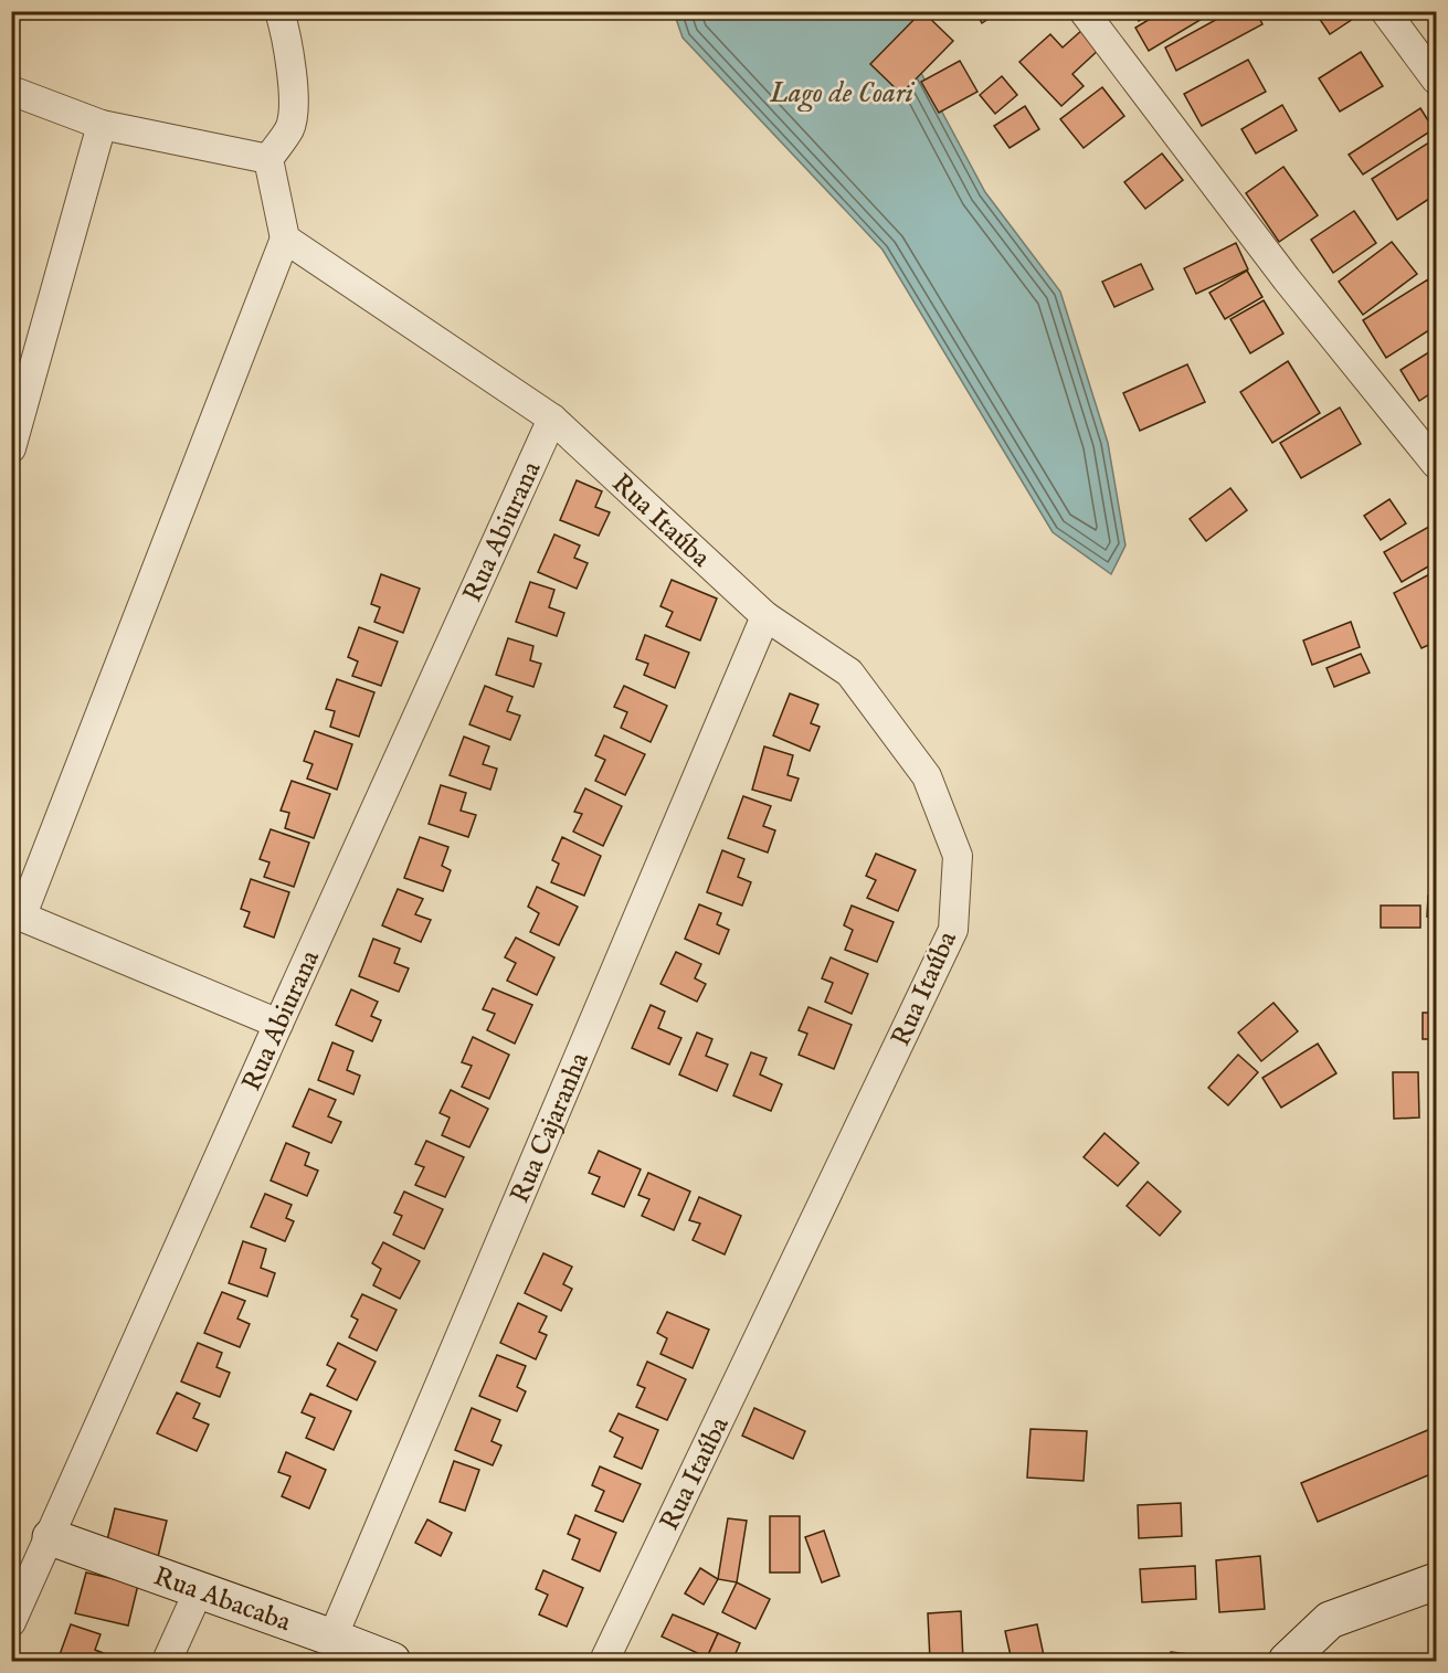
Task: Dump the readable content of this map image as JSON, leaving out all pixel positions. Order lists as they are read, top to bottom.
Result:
{
  "streets": {
    "street": [
      "Rua Itaúba",
      "Rua Abiurana",
      "Rua Cajaranha",
      "Rua Abacaba"
    ]
  },
  "crossings": [
    ["Rua Itaúba", "Rua Abiurana"],
    ["Rua Itaúba", "Rua Cajaranha"],
    ["Rua Abiurana", "Rua Abacaba"],
    ["Rua Cajaranha", "Rua Abacaba"]
  ],
  "water": ["Lago de Coari"]
}
